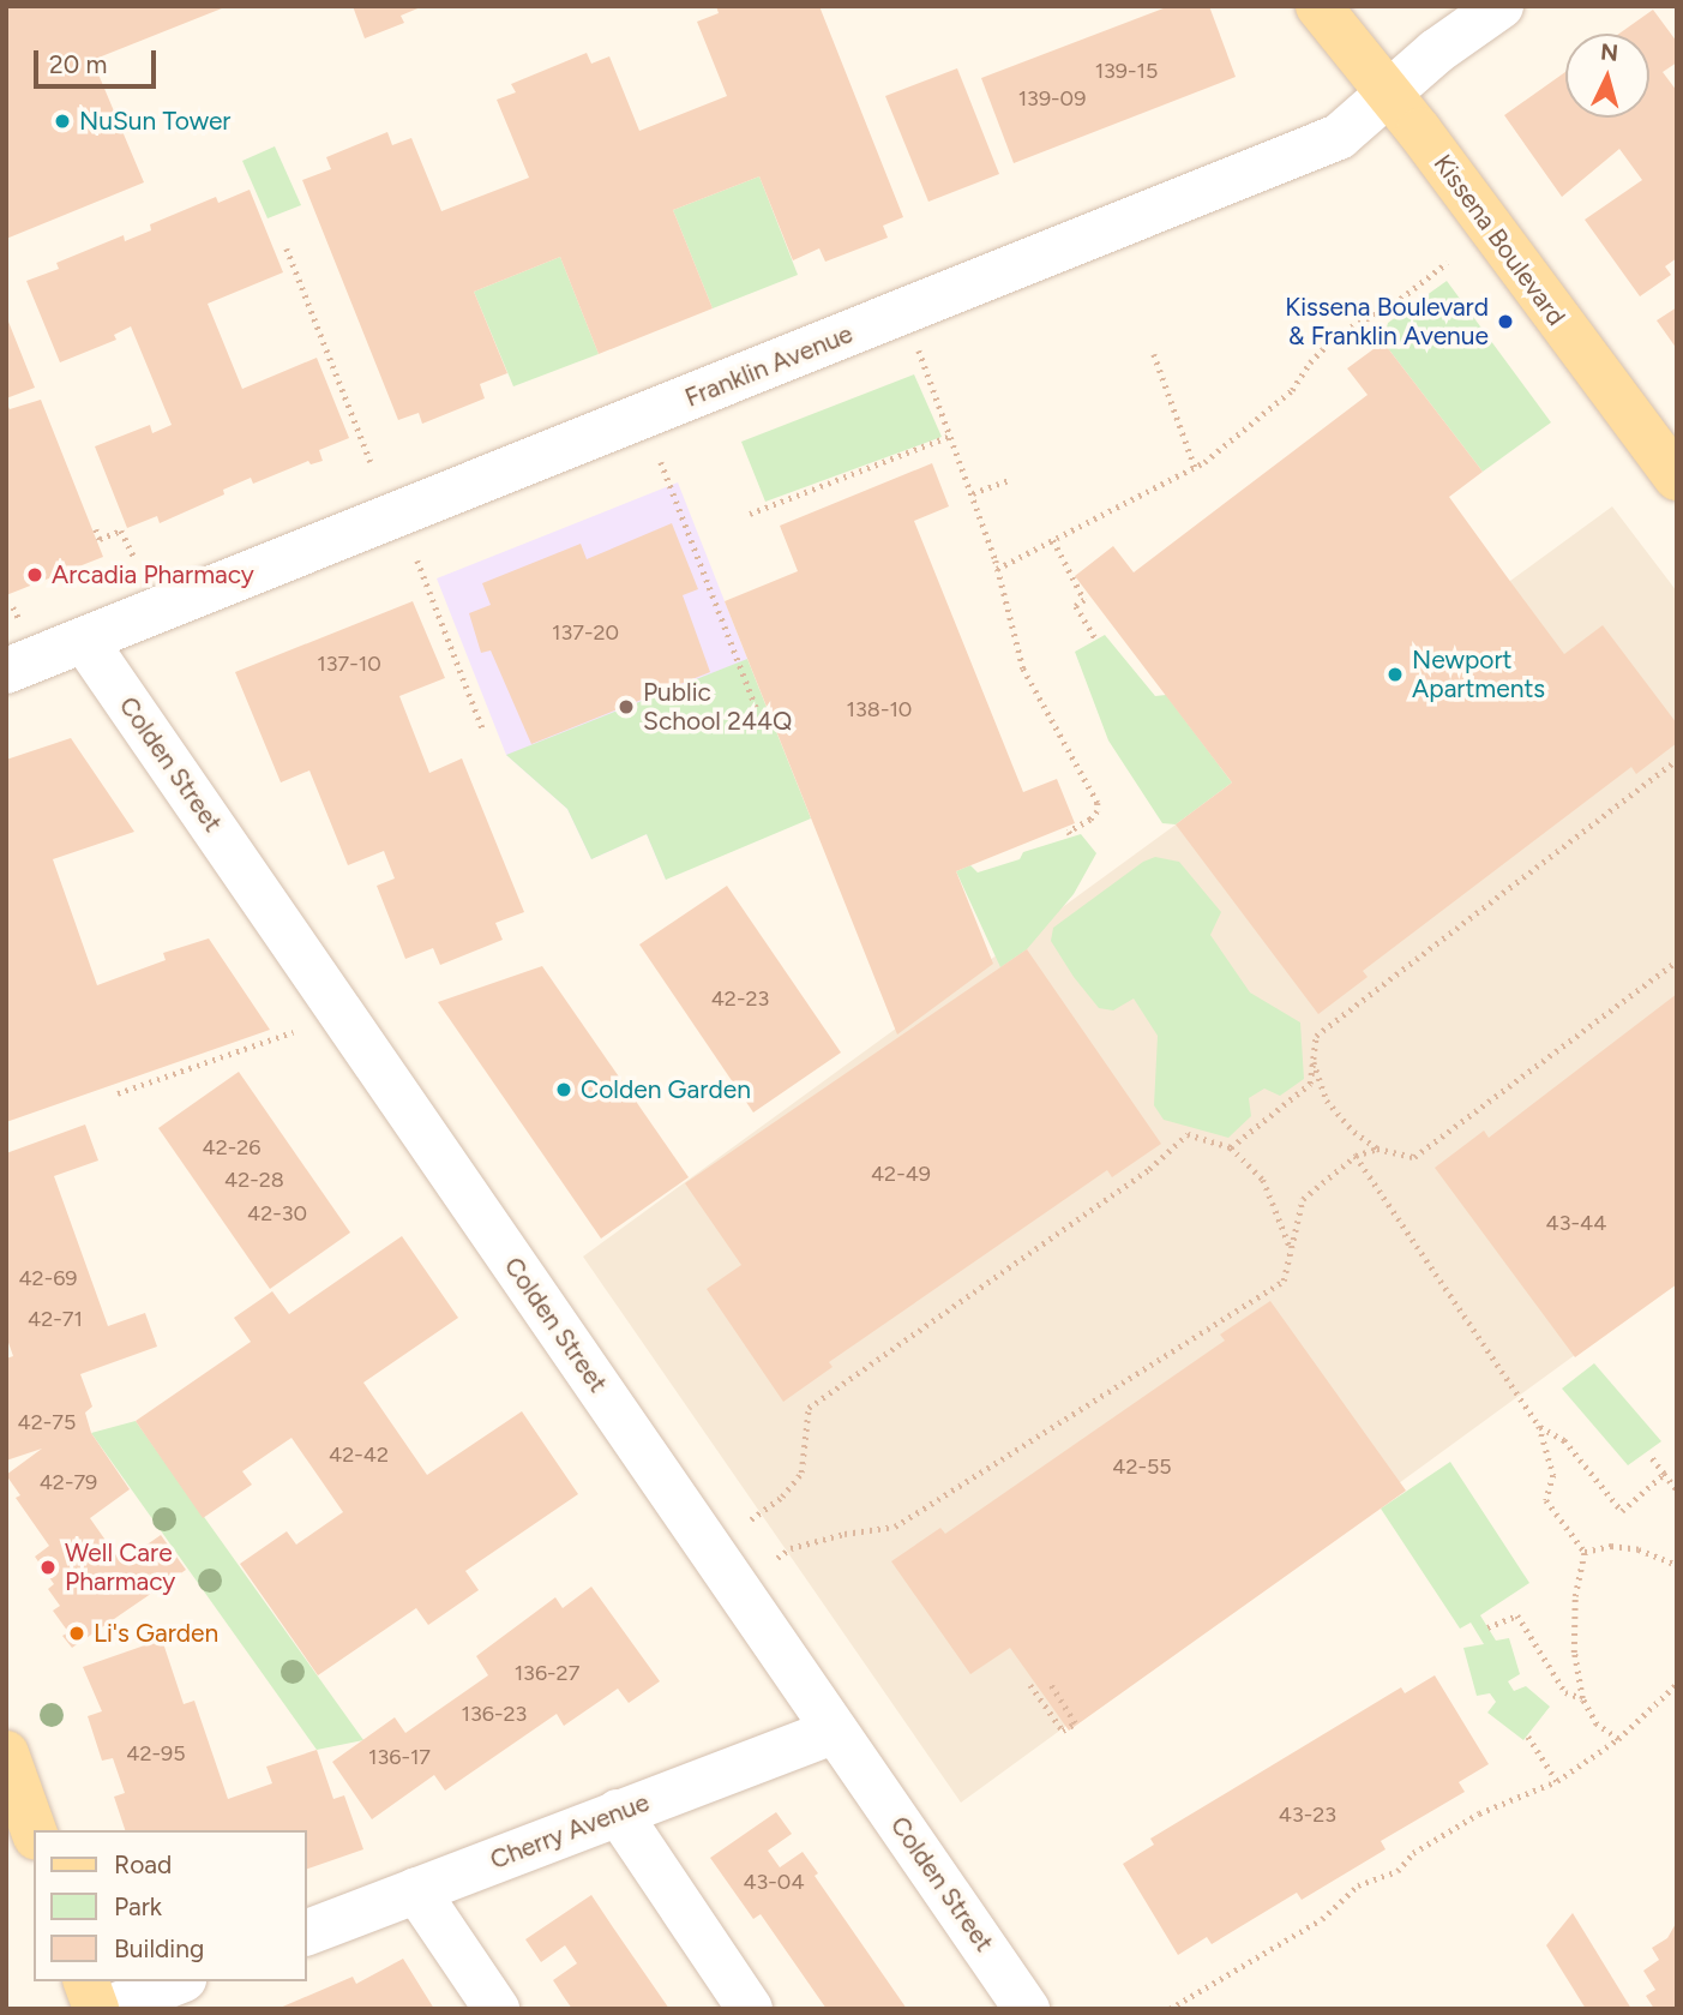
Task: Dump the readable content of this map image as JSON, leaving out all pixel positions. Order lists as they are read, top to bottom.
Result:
{
  "streets": {
    "main road": ["Kissena Boulevard"],
    "street": ["Franklin Avenue", "Colden Street", "Cherry Avenue"]
  },
  "crossings": [
    ["Kissena Boulevard", "Franklin Avenue"],
    ["Franklin Avenue", "Colden Street"],
    ["Colden Street", "Cherry Avenue"]
  ],
  "places": [
    "NuSun Tower",
    "Kissena Boulevard & Franklin Avenue",
    "Arcadia Pharmacy",
    "Newport Apartments",
    "Public School 244Q",
    "Colden Garden",
    "Well Care Pharmacy",
    "Li's Garden"
  ],
  "house_numbers": [
    "139-15",
    "139-09",
    "137-20",
    "137-10",
    "138-10",
    "42-23",
    "42-26",
    "42-49",
    "42-28",
    "42-30",
    "43-44",
    "42-69",
    "42-71",
    "42-75",
    "42-42",
    "42-55",
    "42-79",
    "136-27",
    "136-23",
    "42-95",
    "136-17",
    "43-23",
    "43-04"
  ],
  "legend": ["Road", "Park", "Building"],
  "scale_bar": "20 m",
  "north": "top"
}
